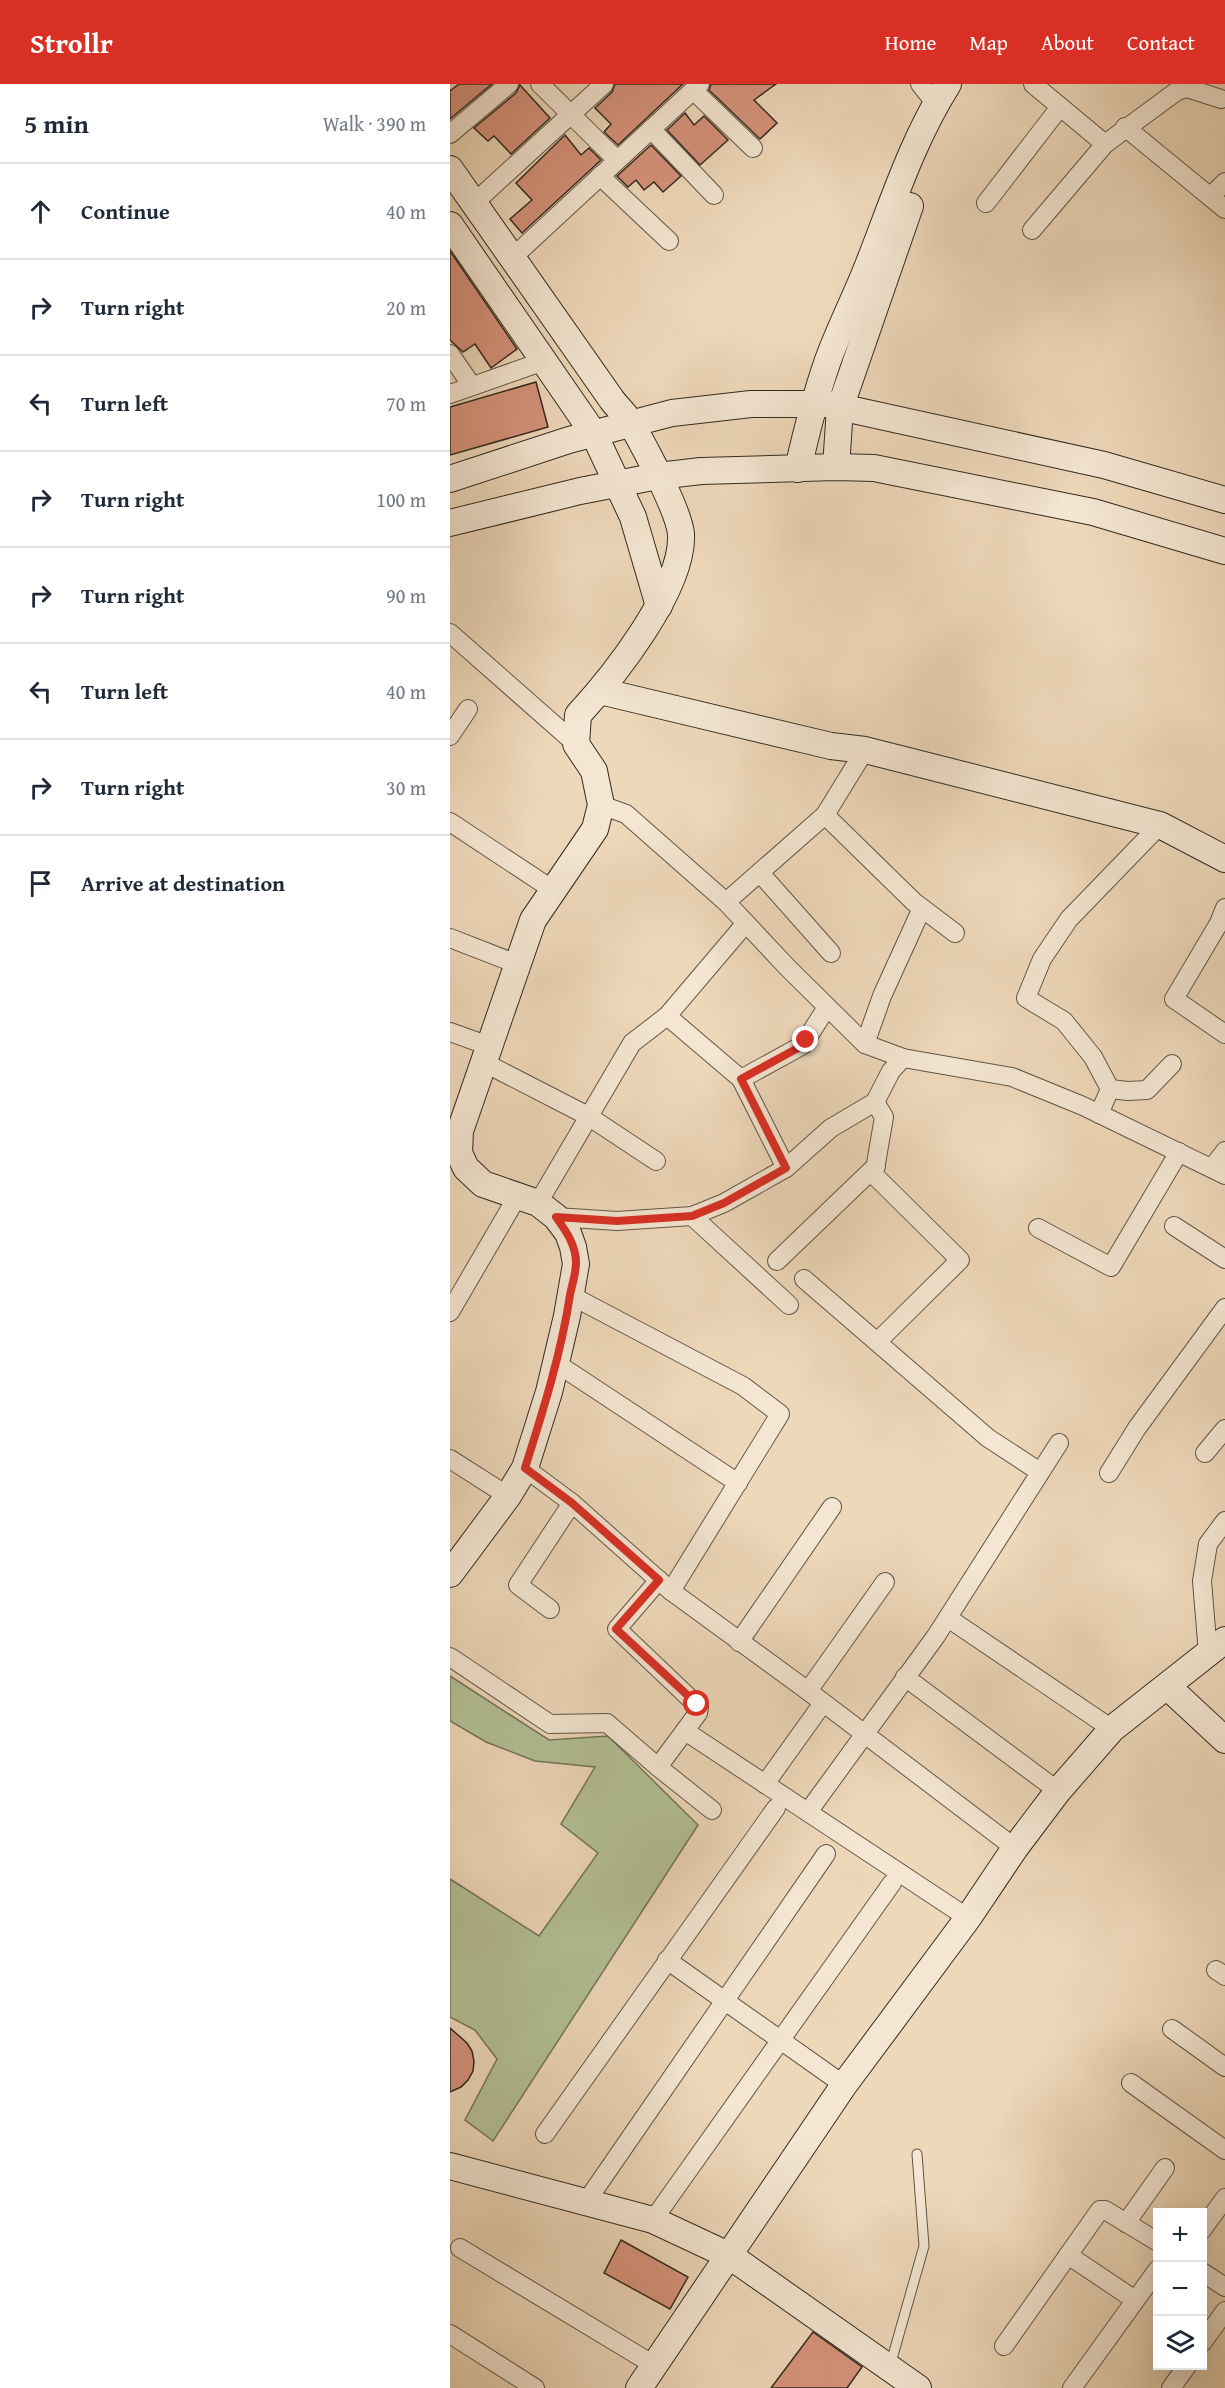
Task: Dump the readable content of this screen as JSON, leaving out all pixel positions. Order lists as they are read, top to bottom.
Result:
{
  "page": {
    "header": "Strollr",
    "nav": [
      "Home",
      "Map",
      "About",
      "Contact"
    ],
    "heading": ["5 min", "Walk · 390 m"],
    "list": [
      ["Continue", "40 m"],
      ["Turn right", "20 m"],
      ["Turn left", "70 m"],
      ["Turn right", "100 m"],
      ["Turn right", "90 m"],
      ["Turn left", "40 m"],
      ["Turn right", "30 m"],
      "Arrive at destination"
    ],
    "map_buttons": ["+", "−"]
  }
}
